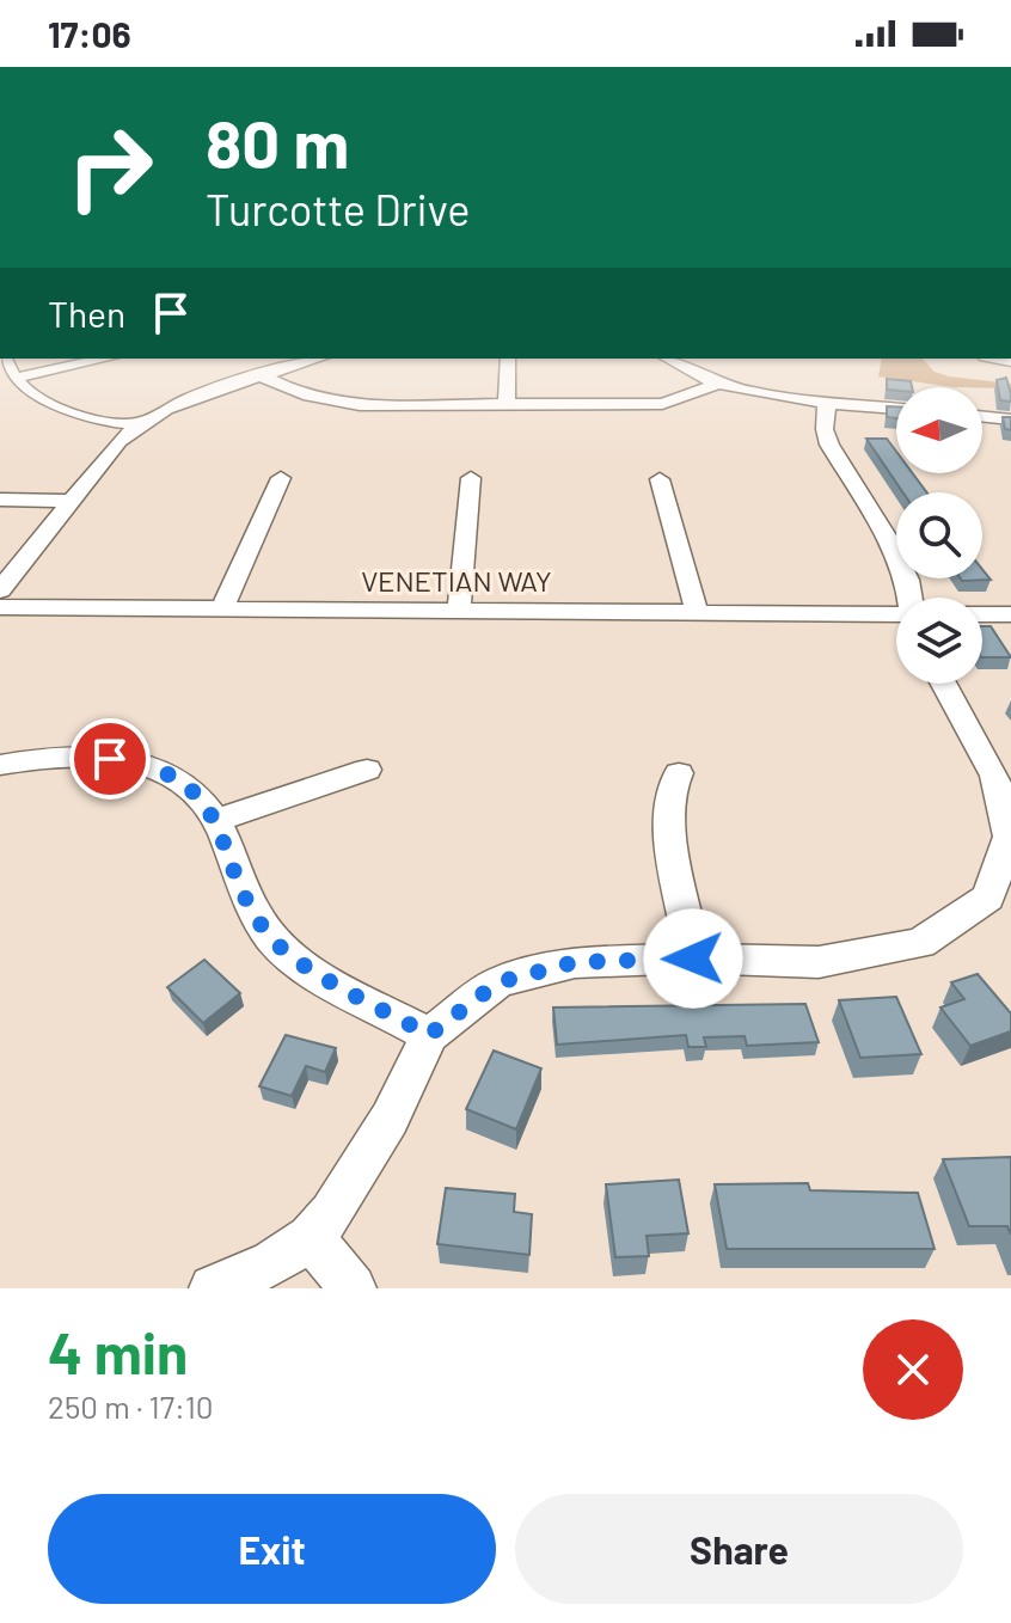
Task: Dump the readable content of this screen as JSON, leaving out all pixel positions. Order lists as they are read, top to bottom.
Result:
{
  "streets": {
    "street": ["VENETIAN WAY"]
  },
  "north": "left",
  "page": {
    "status": "17:06",
    "turn": ["80 m", "Turcotte Drive"],
    "then": "Then",
    "heading": ["4 min", "250 m · 17:10"],
    "buttons": ["Exit", "Share"]
  }
}
